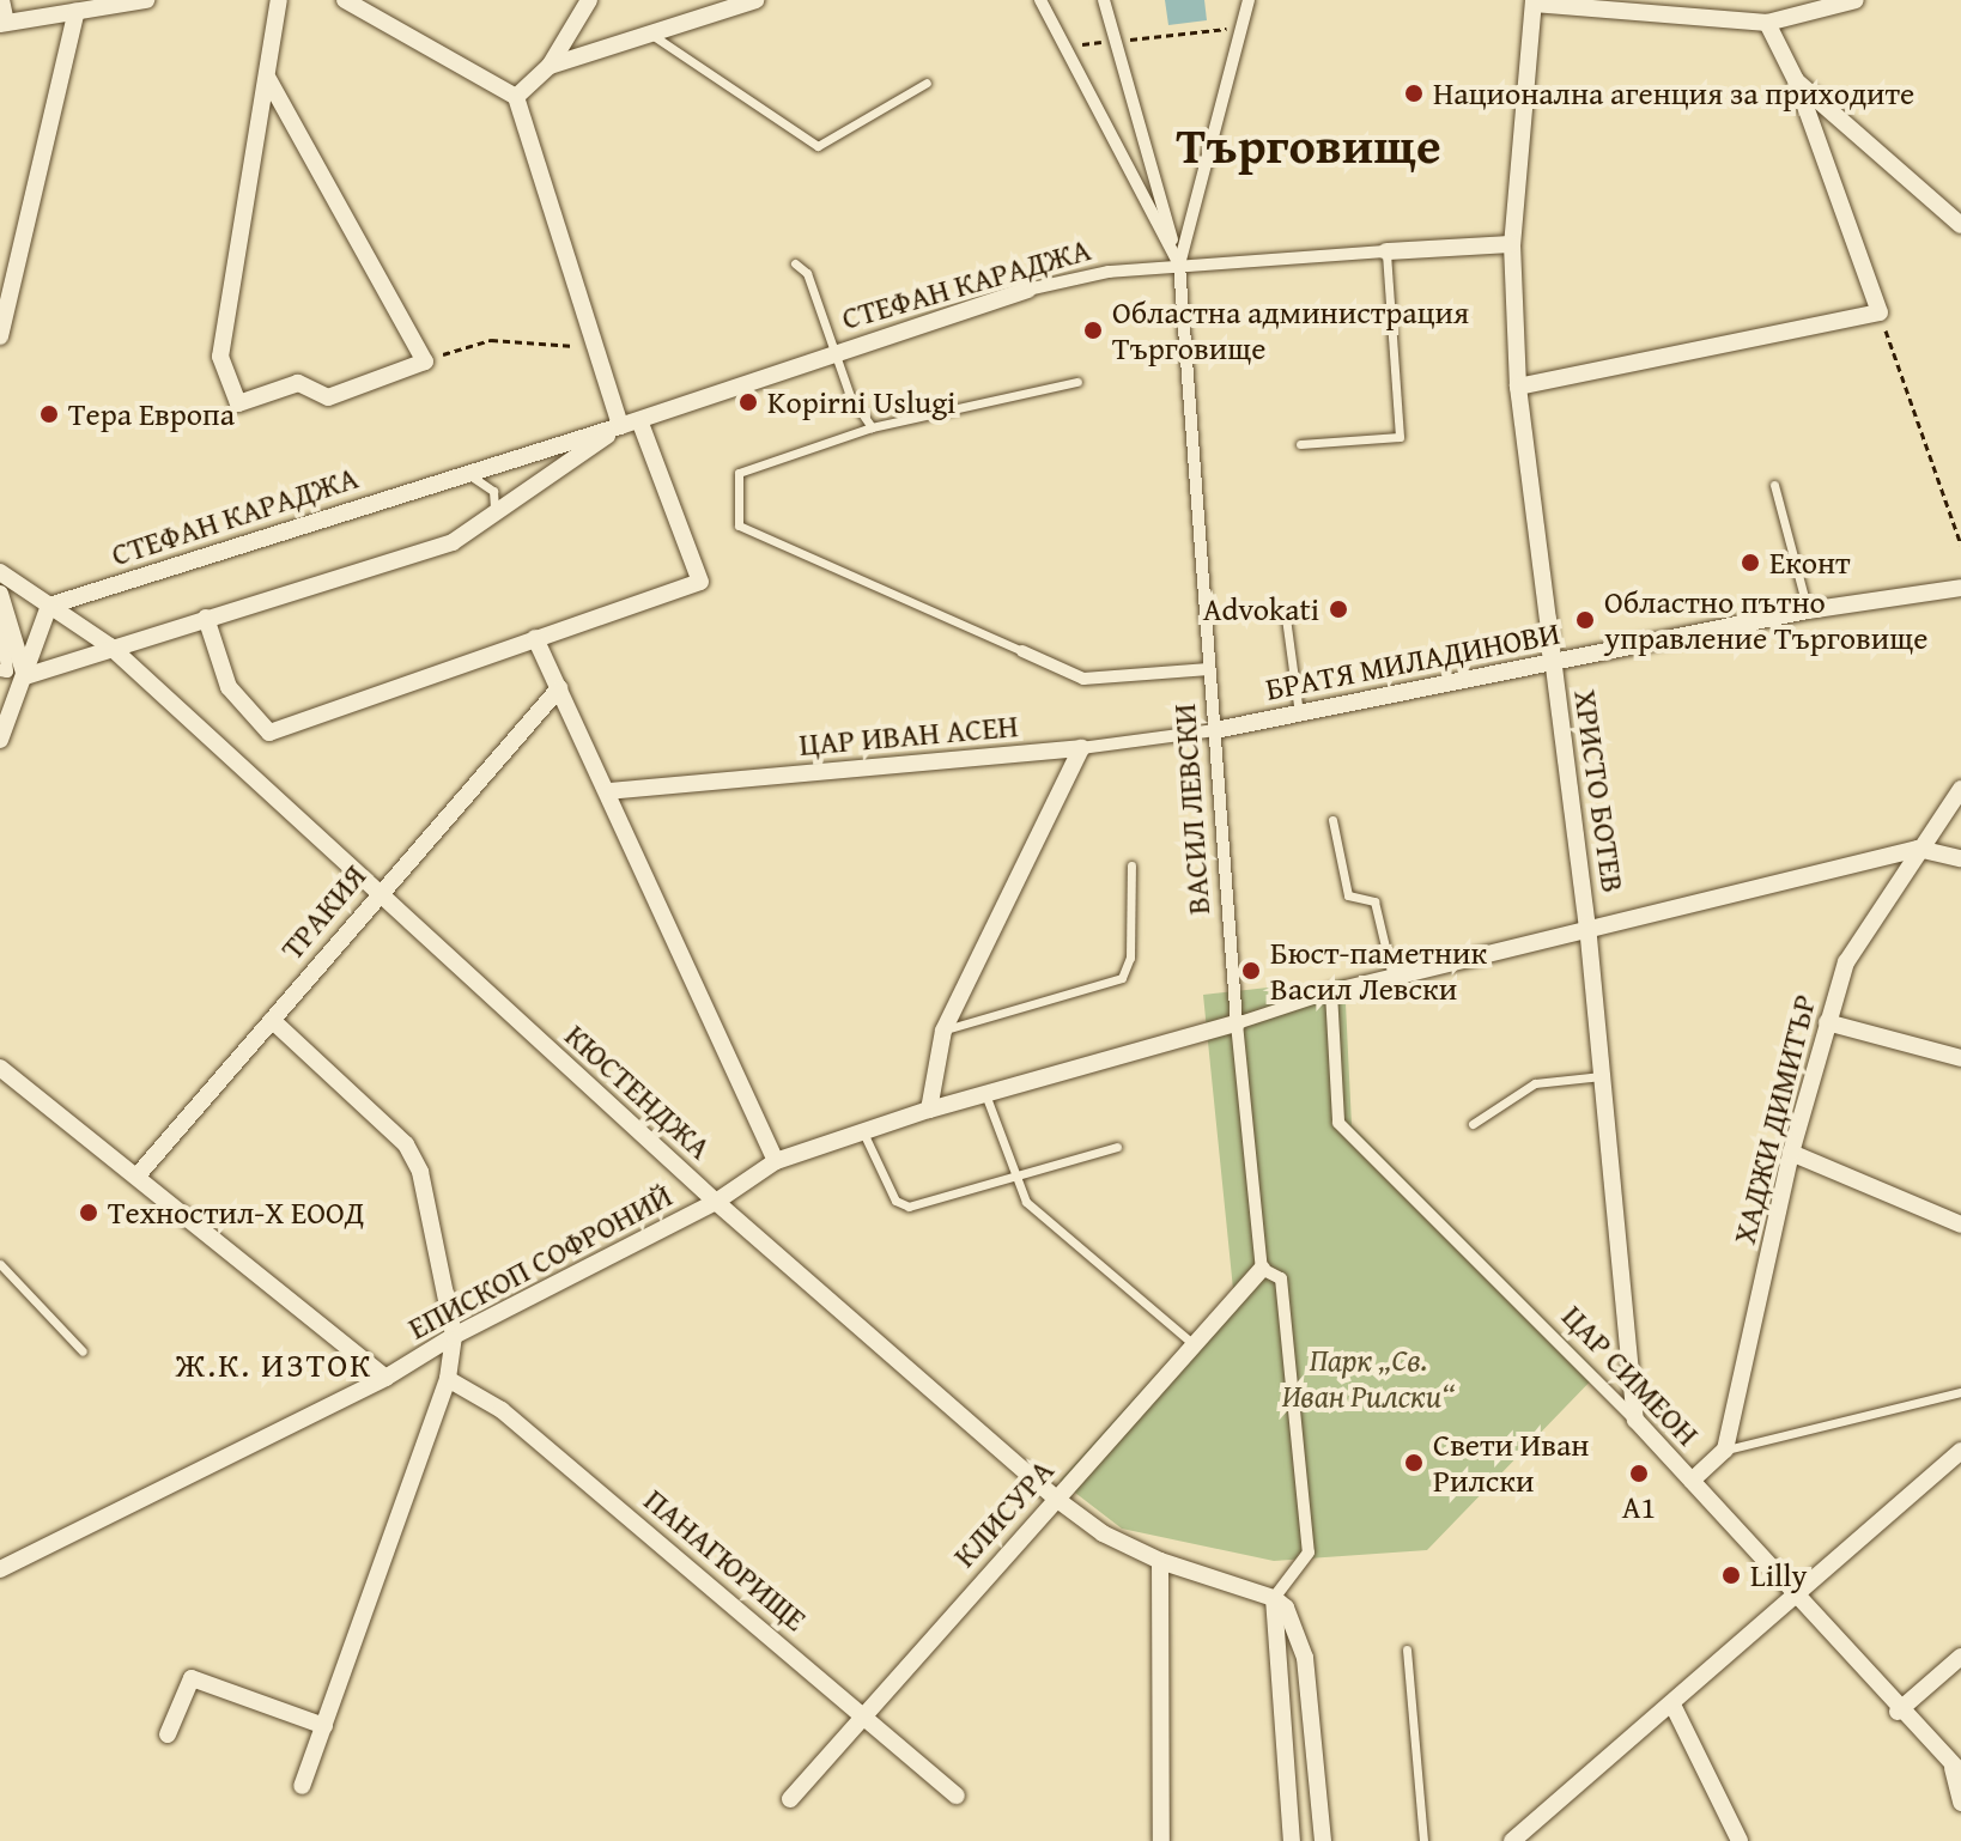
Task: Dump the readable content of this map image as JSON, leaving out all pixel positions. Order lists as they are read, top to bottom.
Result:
{
  "streets": {
    "street": [
      "СТЕФАН КАРАДЖА",
      "БРАТЯ МИЛАДИНОВИ",
      "ЦАР ИВАН АСЕН",
      "ХРИСТО БОТЕВ",
      "ВАСИЛ ЛЕВСКИ",
      "ТРАКИЯ",
      "КЮСТЕНДЖА",
      "ХАДЖИ ДИМИТЪР",
      "ЕПИСКОП СОФРОНИЙ",
      "ЦАР СИМЕОН",
      "КЛИСУРА",
      "ПАНАГЮРИЩЕ"
    ]
  },
  "crossings": [
    ["СТЕФАН КАРАДЖА", "ХРИСТО БОТЕВ"],
    ["СТЕФАН КАРАДЖА", "ВАСИЛ ЛЕВСКИ"],
    ["СТЕФАН КАРАДЖА", "КЮСТЕНДЖА"],
    ["БРАТЯ МИЛАДИНОВИ", "ЦАР ИВАН АСЕН"],
    ["БРАТЯ МИЛАДИНОВИ", "ХРИСТО БОТЕВ"],
    ["БРАТЯ МИЛАДИНОВИ", "ВАСИЛ ЛЕВСКИ"],
    ["ЦАР ИВАН АСЕН", "ВАСИЛ ЛЕВСКИ"],
    ["ХРИСТО БОТЕВ", "ЦАР СИМЕОН"],
    ["ВАСИЛ ЛЕВСКИ", "КЮСТЕНДЖА"],
    ["ВАСИЛ ЛЕВСКИ", "ЕПИСКОП СОФРОНИЙ"],
    ["ВАСИЛ ЛЕВСКИ", "КЛИСУРА"],
    ["ТРАКИЯ", "КЮСТЕНДЖА"],
    ["КЮСТЕНДЖА", "ЕПИСКОП СОФРОНИЙ"],
    ["КЮСТЕНДЖА", "КЛИСУРА"],
    ["КЛИСУРА", "ПАНАГЮРИЩЕ"]
  ],
  "districts": ["Търговище", "Ж.К. ИЗТОК"],
  "parks": ["Парк „Св. Иван Рилски“"],
  "places": [
    "Национална агенция за приходите",
    "Областна администрация Търговище",
    "Kopirni Uslugi",
    "Тера Европа",
    "Еконт",
    "Advokati",
    "Областно пътно управление Търговище",
    "Бюст-паметник Васил Левски",
    "Техностил-Х ЕООД",
    "Свети Иван Рилски",
    "A1",
    "Lilly"
  ]
}
